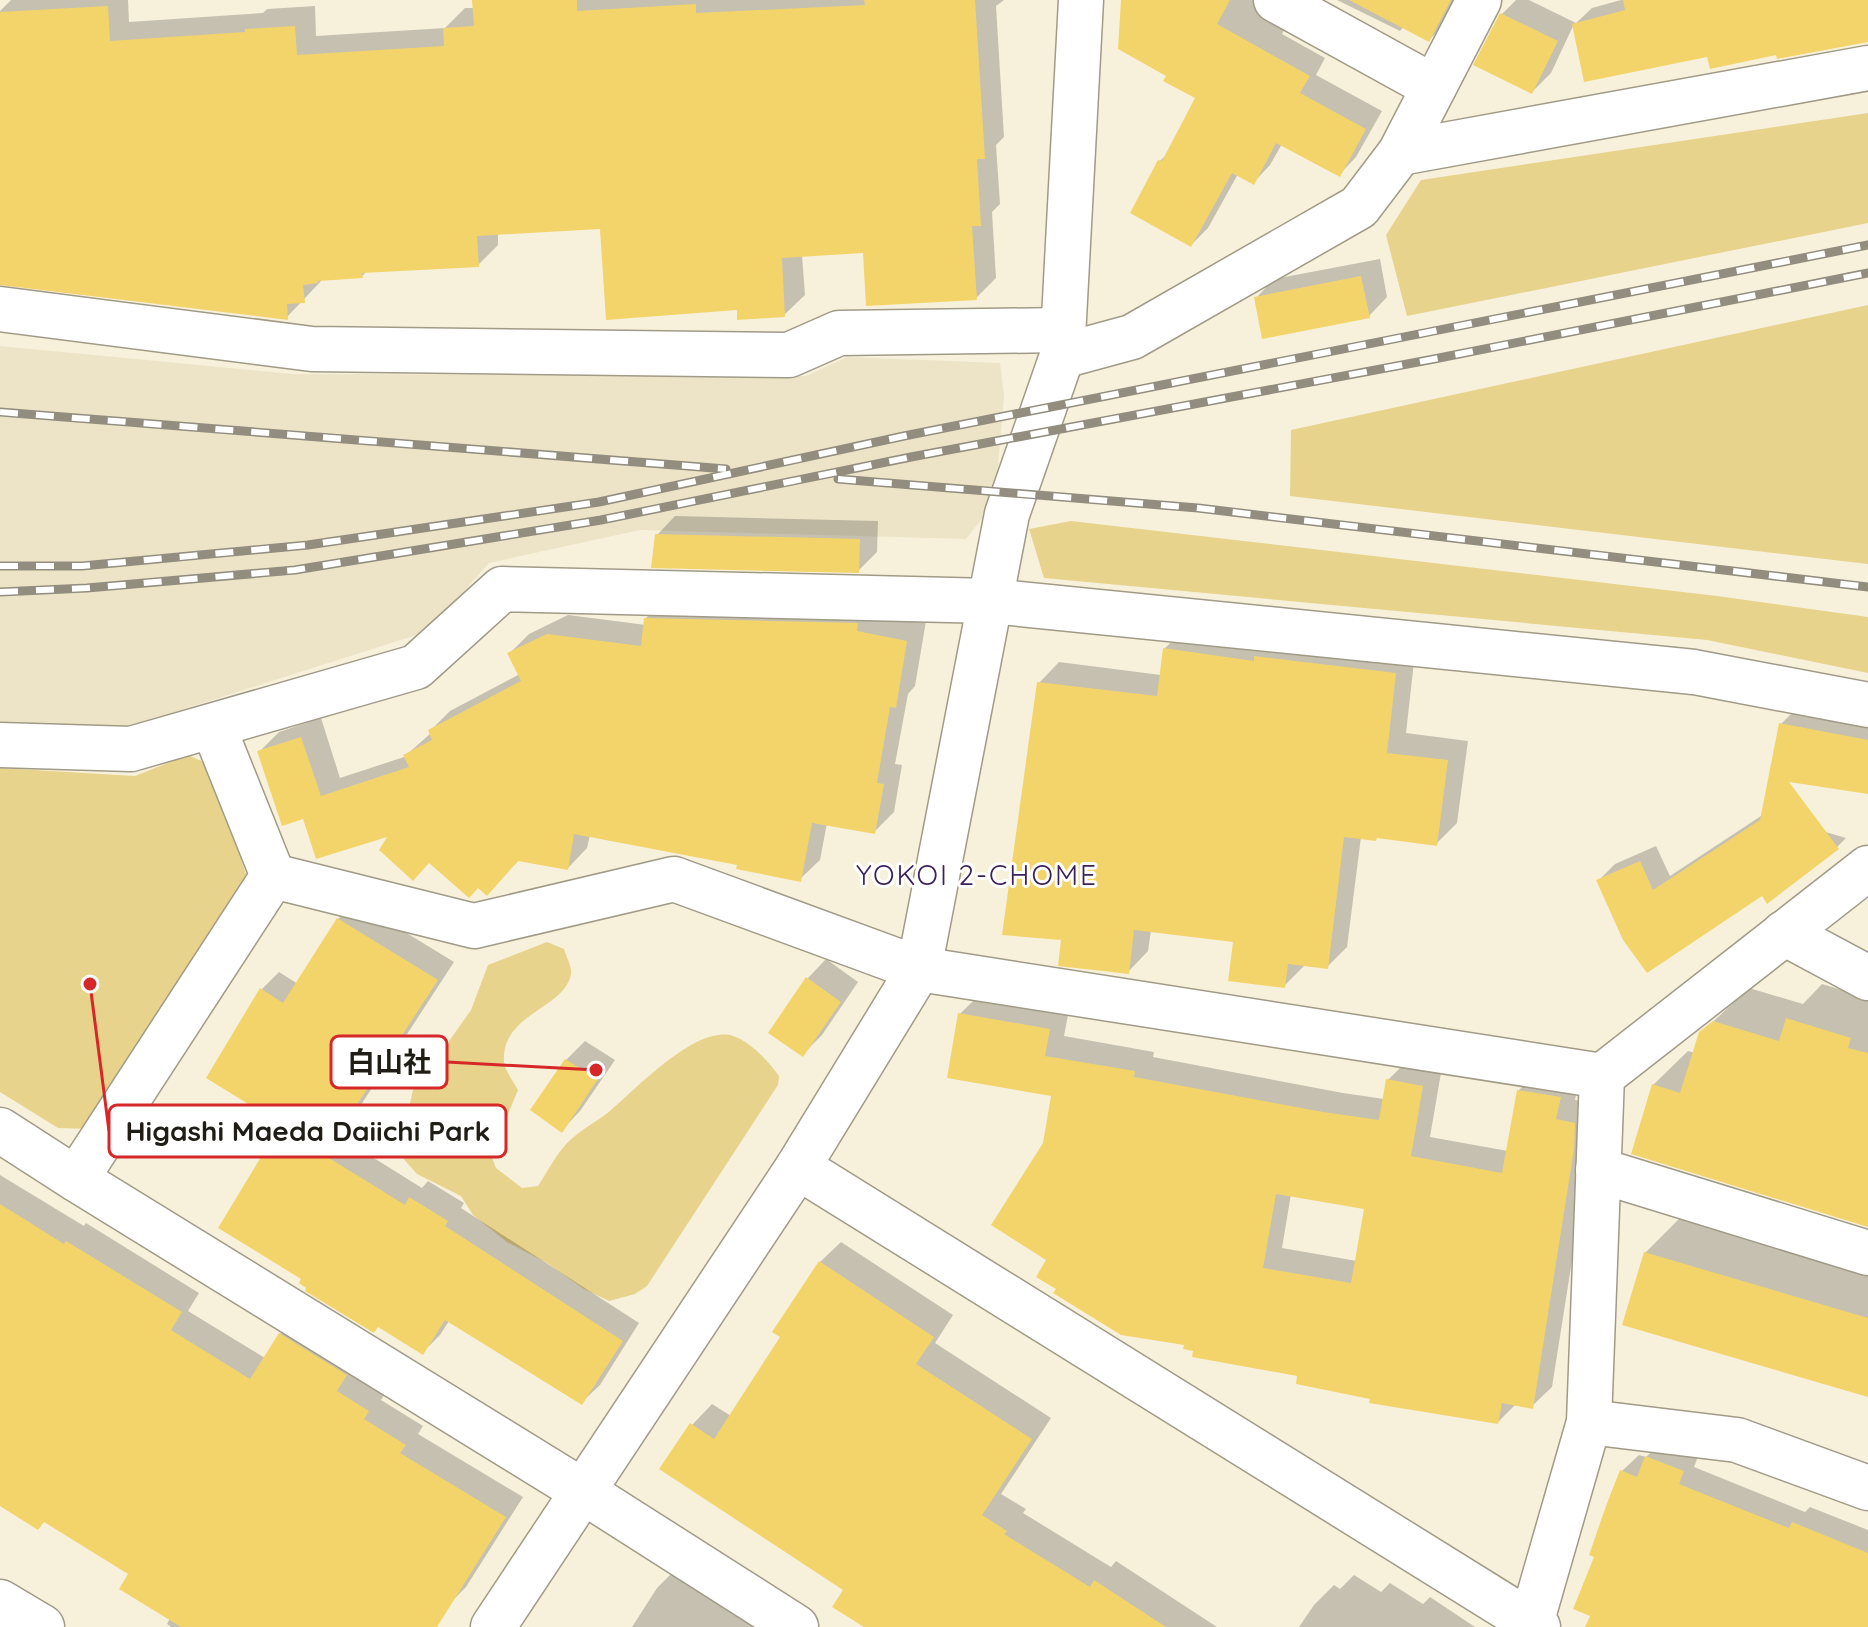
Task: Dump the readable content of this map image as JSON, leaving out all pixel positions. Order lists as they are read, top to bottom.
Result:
{
  "districts": ["YOKOI 2-CHOME"],
  "places": ["Higashi Maeda Daiichi Park", "白山社"]
}
